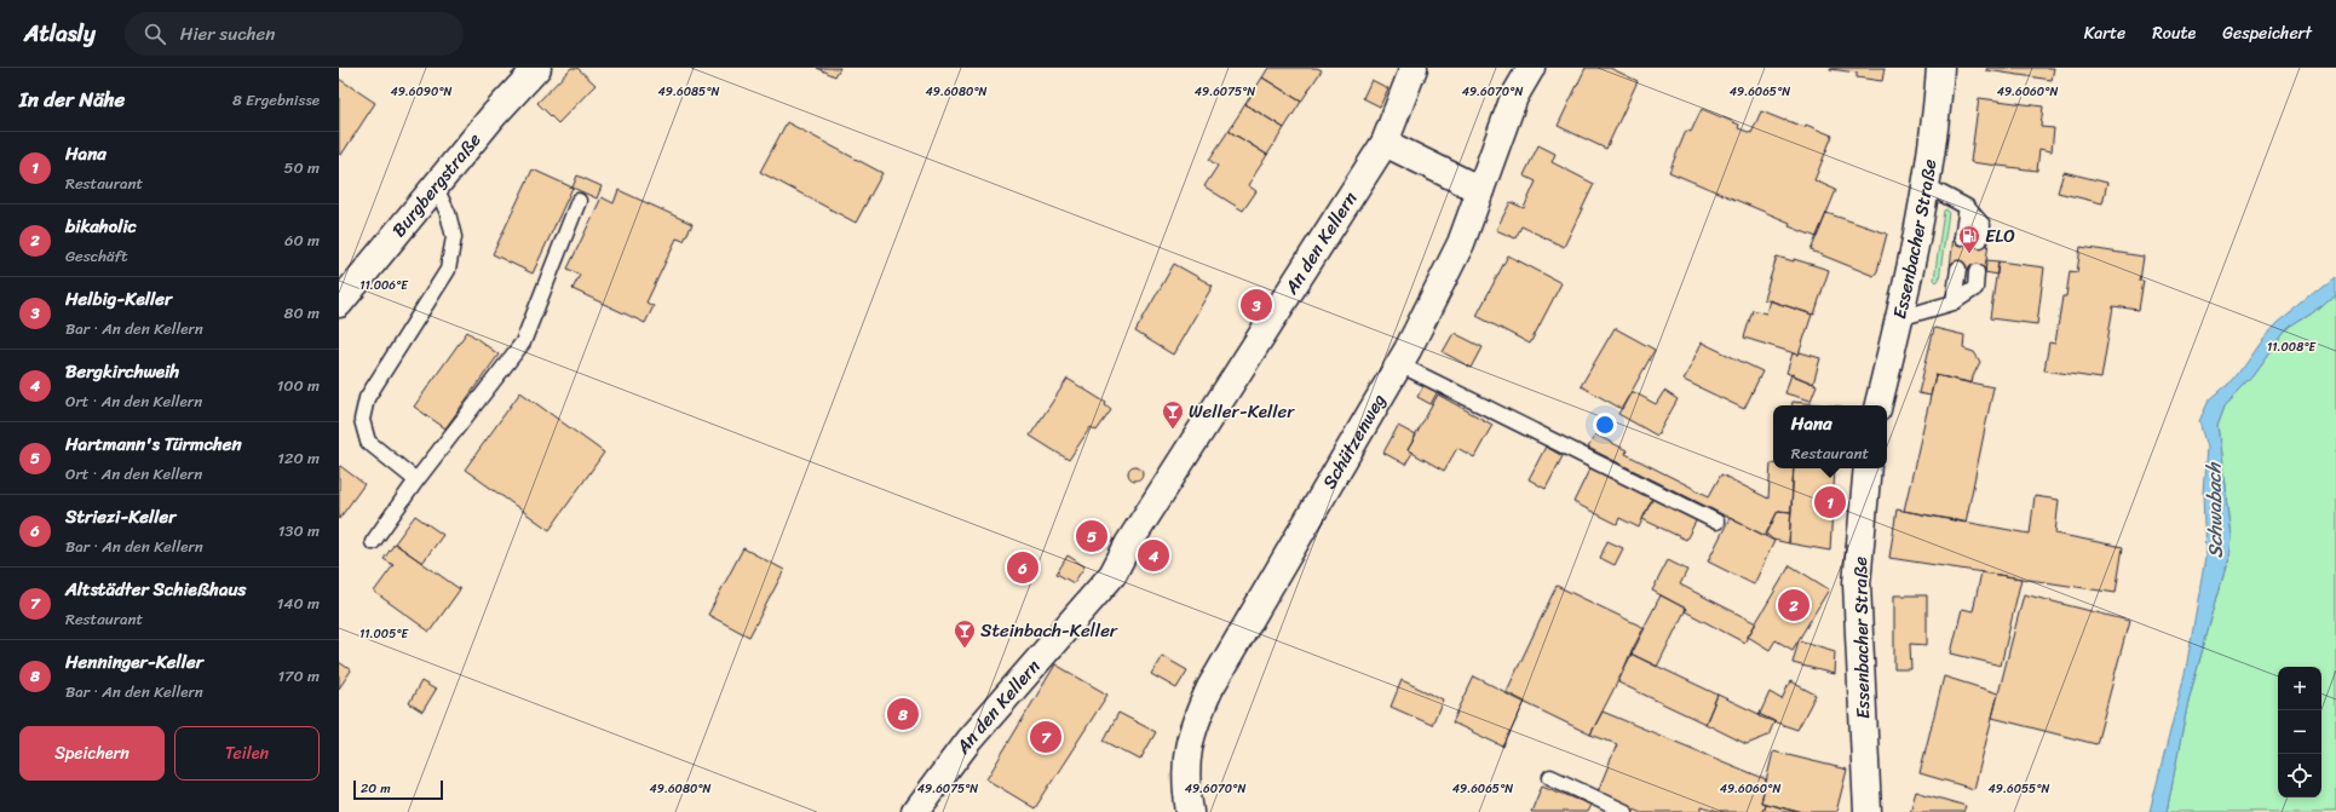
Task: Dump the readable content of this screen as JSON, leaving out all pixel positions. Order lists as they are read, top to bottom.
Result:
{
  "streets": {
    "street": [
      "Burgbergstraße",
      "Essenbacher Straße",
      "An den Kellern",
      "Schützenweg"
    ]
  },
  "water": ["Schwabach"],
  "places": {
    "fuel station": ["ELO"],
    "bar": ["Weller-Keller", "Steinbach-Keller"]
  },
  "scale_bar": "20 m",
  "page": {
    "header": "Atlasly",
    "search": "Hier suchen",
    "nav": ["Karte", "Route", "Gespeichert"],
    "heading": ["In der Nähe", "8 Ergebnisse"],
    "list": [
      {
        "mark": "1",
        "name": "Hana",
        "note": "Restaurant",
        "value": "50 m"
      },
      {
        "mark": "2",
        "name": "bikaholic",
        "note": "Geschäft",
        "value": "60 m"
      },
      {
        "mark": "3",
        "name": "Helbig-Keller",
        "note": "Bar · An den Kellern",
        "value": "80 m"
      },
      {
        "mark": "4",
        "name": "Bergkirchweih",
        "note": "Ort · An den Kellern",
        "value": "100 m"
      },
      {
        "mark": "5",
        "name": "Hartmann's Türmchen",
        "note": "Ort · An den Kellern",
        "value": "120 m"
      },
      {
        "mark": "6",
        "name": "Striezi-Keller",
        "note": "Bar · An den Kellern",
        "value": "130 m"
      },
      {
        "mark": "7",
        "name": "Altstädter Schießhaus",
        "note": "Restaurant",
        "value": "140 m"
      },
      {
        "mark": "8",
        "name": "Henninger-Keller",
        "note": "Bar · An den Kellern",
        "value": "170 m"
      }
    ],
    "pins": [
      "3",
      "1",
      "5",
      "4",
      "6",
      "2",
      "8",
      "7"
    ],
    "popup": ["Hana", "Restaurant"],
    "map_buttons": ["+", "−"],
    "buttons": ["Speichern", "Teilen"],
    "scale": "20 m"
  },
  "coordinates": [
    "49.6090°N",
    "49.6085°N",
    "49.6080°N",
    "49.6075°N",
    "49.6070°N",
    "49.6065°N",
    "49.6060°N",
    "11.006°E",
    "11.008°E",
    "11.005°E",
    "49.6055°N"
  ]
}
